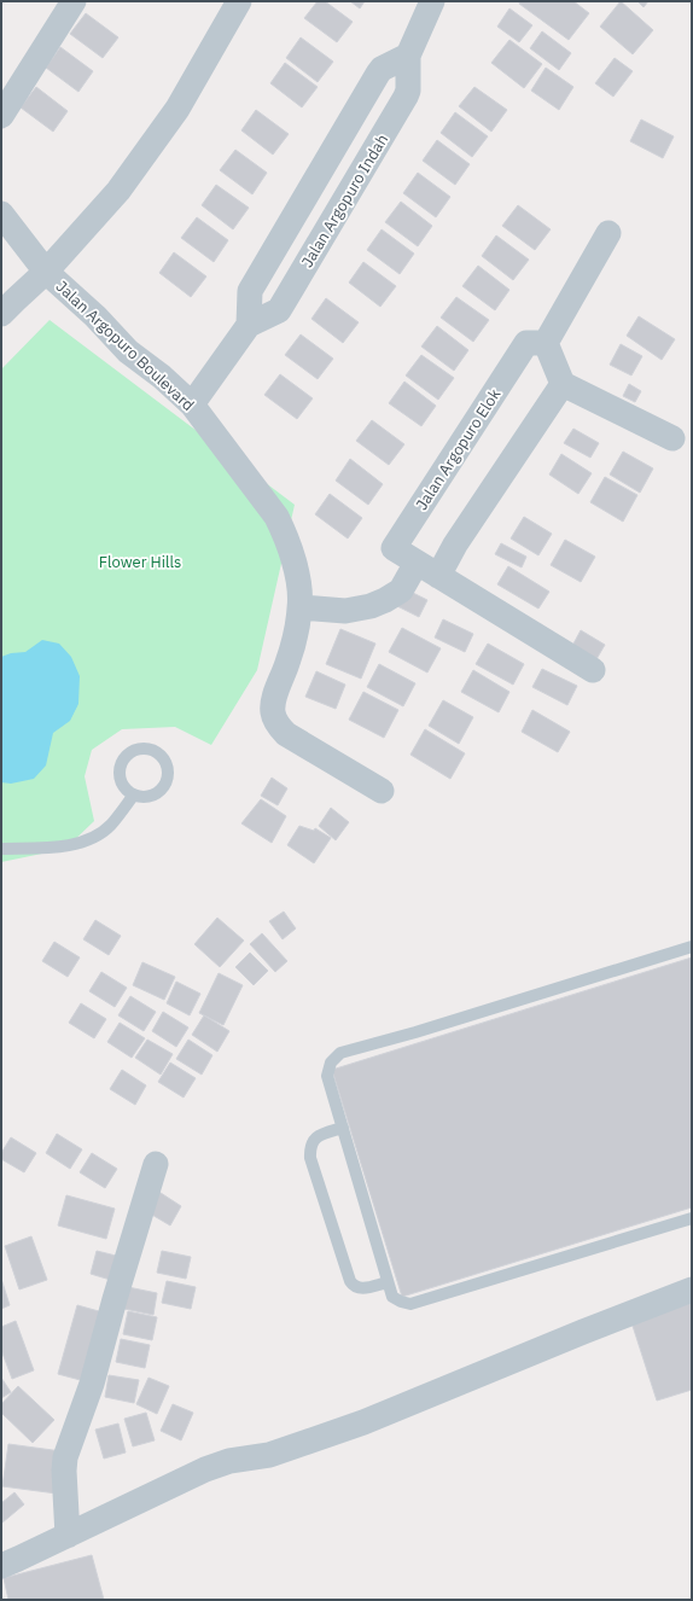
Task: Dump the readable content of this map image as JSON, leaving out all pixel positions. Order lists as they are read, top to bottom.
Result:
{
  "streets": {
    "street": ["Jalan Argopuro Indah", "Jalan Argopuro Boulevard", "Jalan Argopuro Elok"]
  },
  "crossings": [
    ["Jalan Argopuro Indah", "Jalan Argopuro Boulevard"]
  ],
  "parks": ["Flower Hills"]
}
